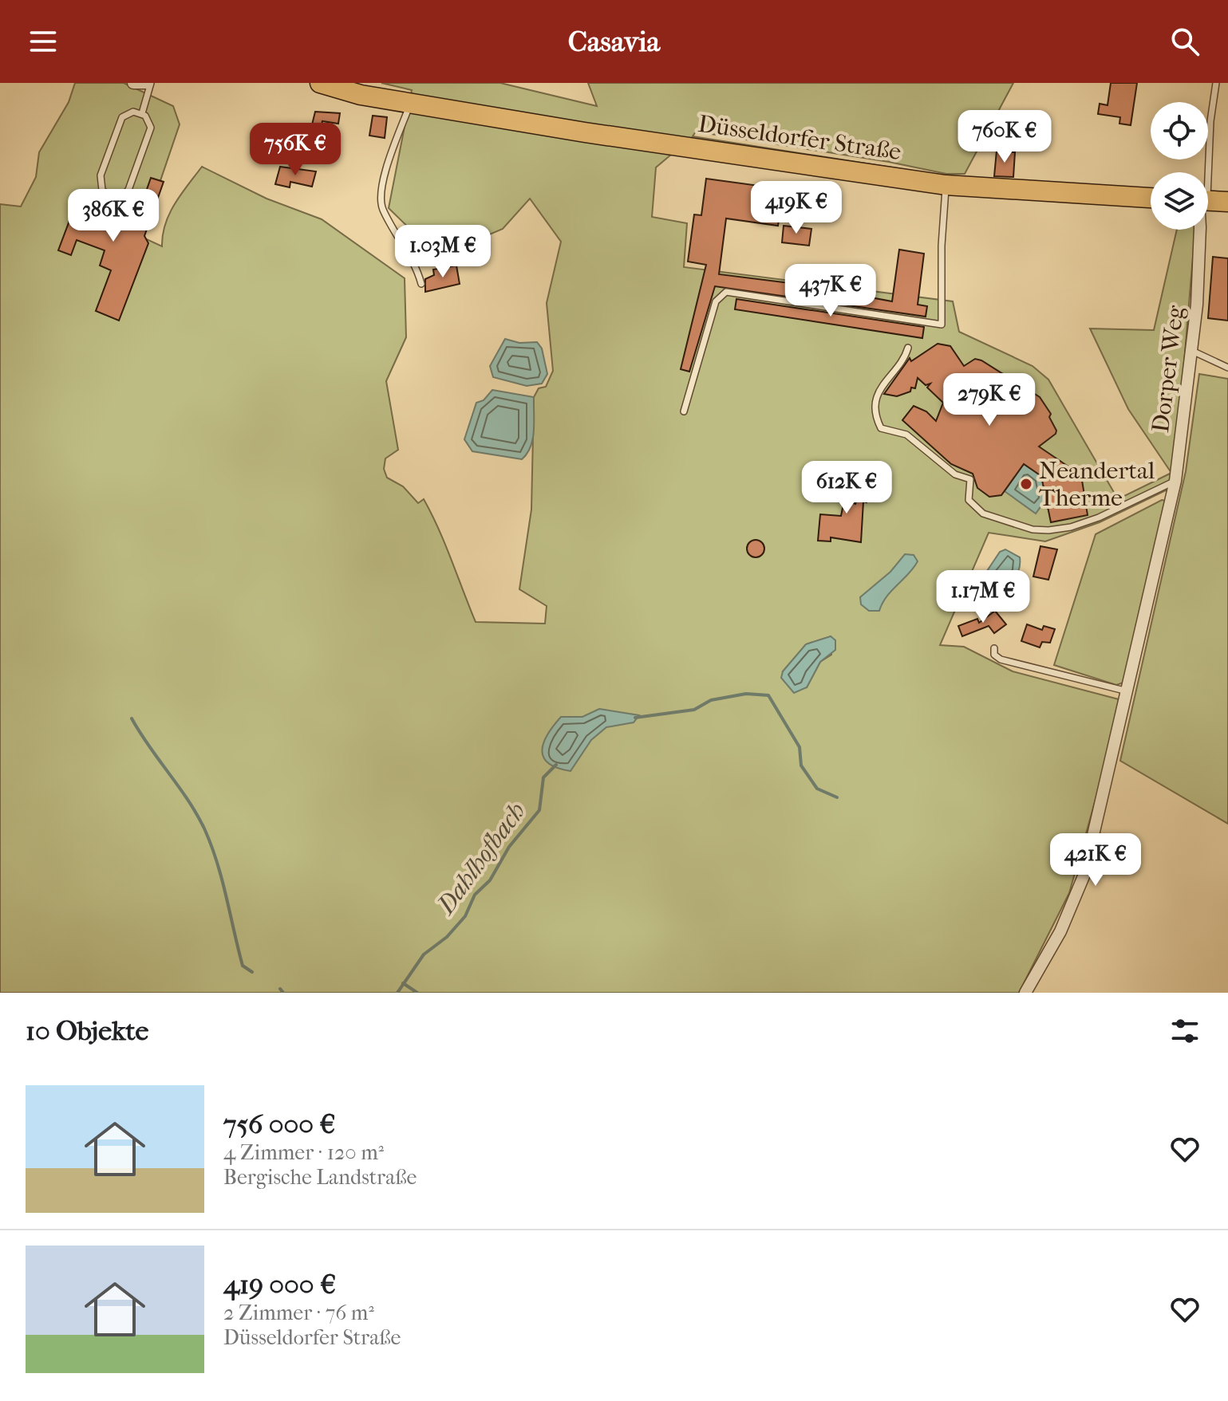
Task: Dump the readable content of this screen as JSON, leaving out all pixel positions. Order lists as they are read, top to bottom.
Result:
{
  "streets": {
    "main road": ["Düsseldorfer Straße"],
    "street": ["Dorper Weg"]
  },
  "water": ["Dahlhofbach"],
  "places": ["Neandertal Therme"],
  "page": {
    "header": "Casavia",
    "price": [
      "760K €",
      "756K €",
      "419K €",
      "386K €",
      "1.03M €",
      "437K €",
      "279K €",
      "612K €",
      "1.17M €",
      "421K €"
    ],
    "heading": "10 Objekte",
    "list": [
      {
        "name": "756 000 €",
        "note": "4 Zimmer · 120 m² · Bergische Landstraße"
      },
      {
        "name": "419 000 €",
        "note": "2 Zimmer · 76 m² · Düsseldorfer Straße"
      }
    ]
  }
}
